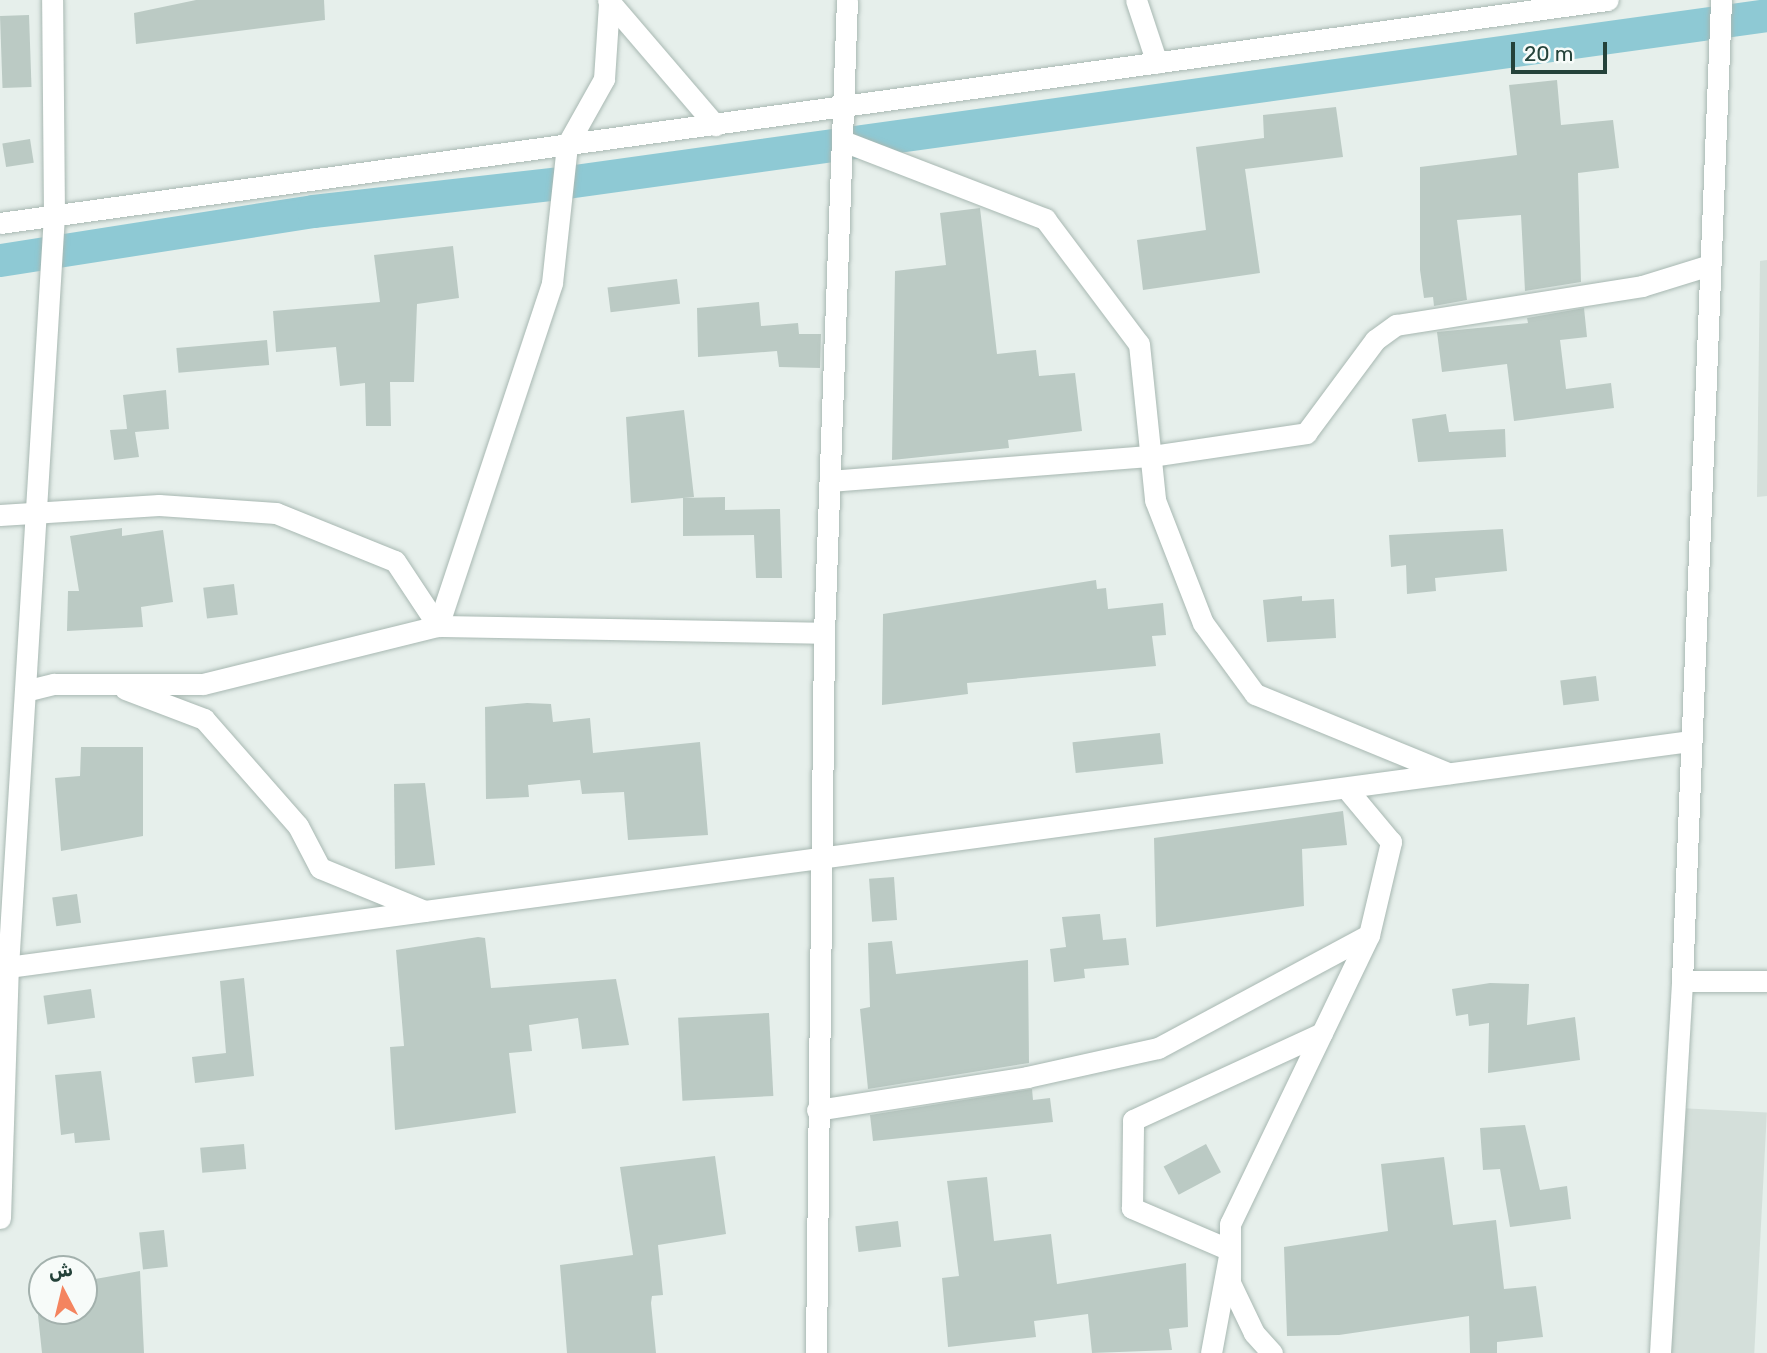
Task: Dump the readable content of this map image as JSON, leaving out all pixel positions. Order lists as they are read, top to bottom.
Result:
{
  "scale_bar": "20 m",
  "north": "top"
}
